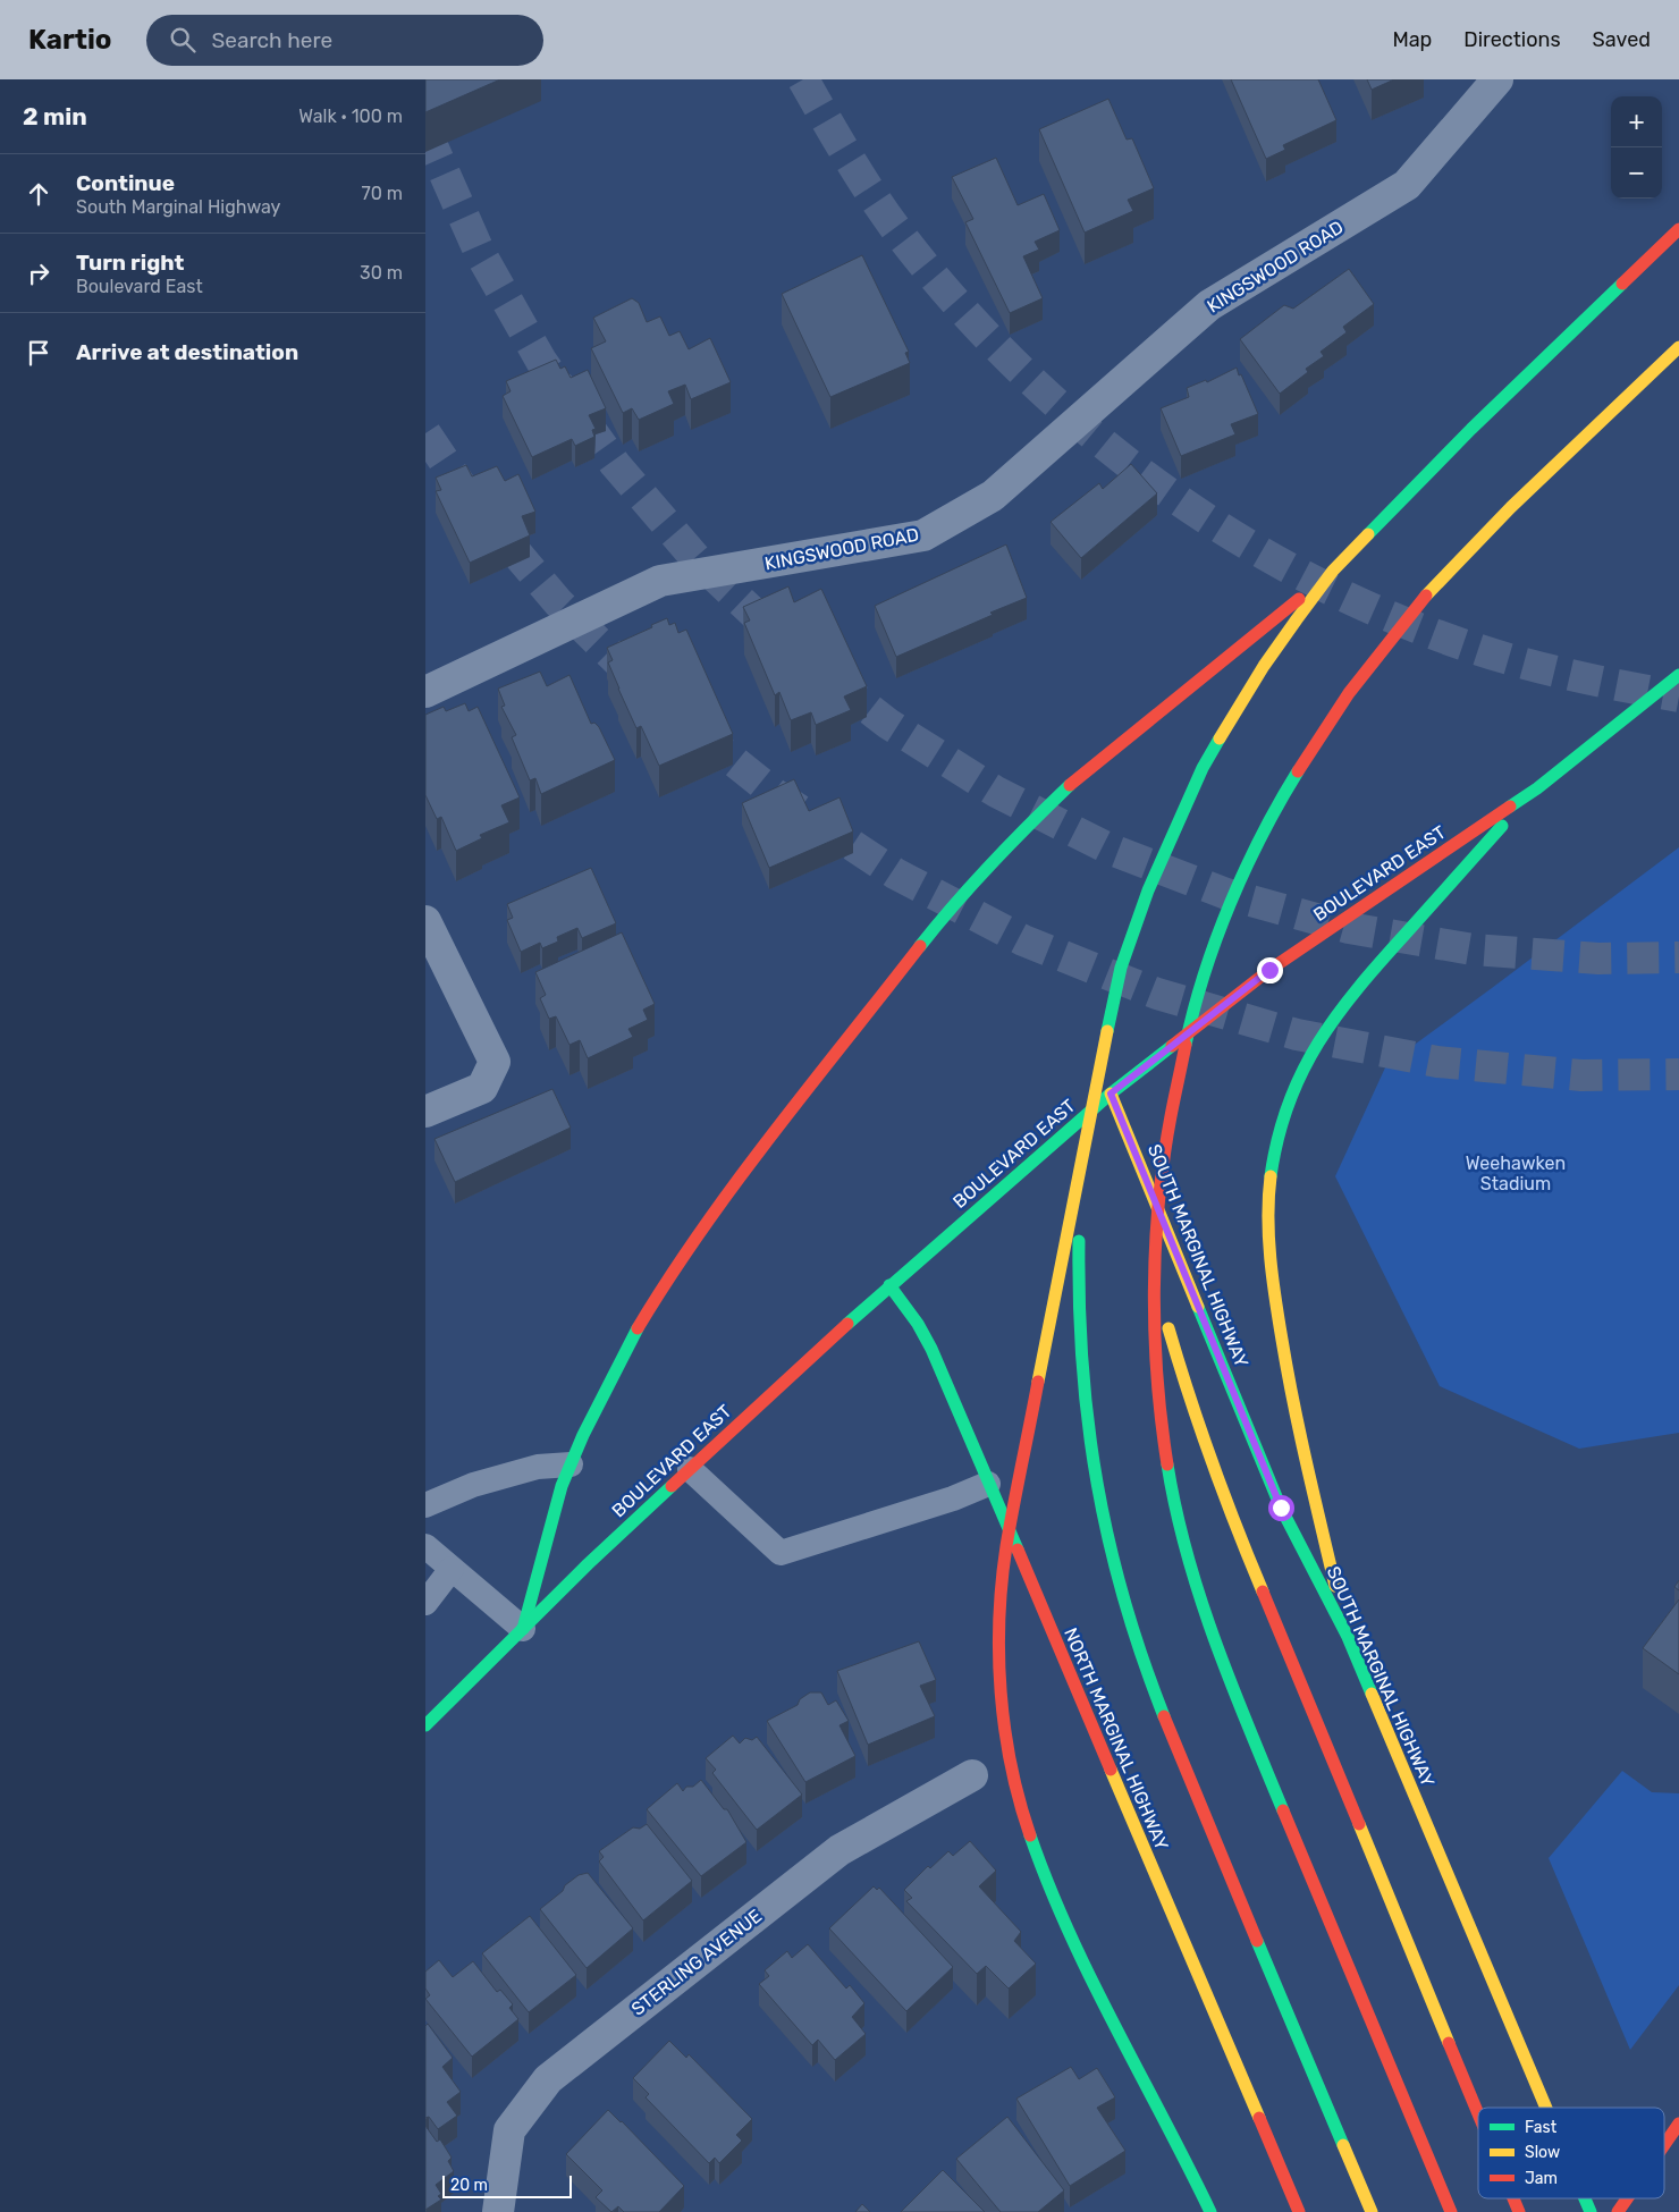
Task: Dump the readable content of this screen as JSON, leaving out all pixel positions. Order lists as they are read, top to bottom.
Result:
{
  "streets": {
    "main road": ["BOULEVARD EAST", "SOUTH MARGINAL HIGHWAY", "NORTH MARGINAL HIGHWAY"],
    "street": ["KINGSWOOD ROAD", "STERLING AVENUE"]
  },
  "crossings": [
    ["BOULEVARD EAST", "SOUTH MARGINAL HIGHWAY"],
    ["BOULEVARD EAST", "NORTH MARGINAL HIGHWAY"]
  ],
  "parks": ["Weehawken Stadium"],
  "legend": ["Fast", "Slow", "Jam"],
  "scale_bar": "20 m",
  "page": {
    "header": "Kartio",
    "search": "Search here",
    "nav": ["Map", "Directions", "Saved"],
    "heading": ["2 min", "Walk · 100 m"],
    "map_buttons": ["+", "−"],
    "list": [
      ["Continue", "South Marginal Highway", "70 m"],
      ["Turn right", "Boulevard East", "30 m"],
      "Arrive at destination"
    ],
    "scale": "20 m"
  }
}
